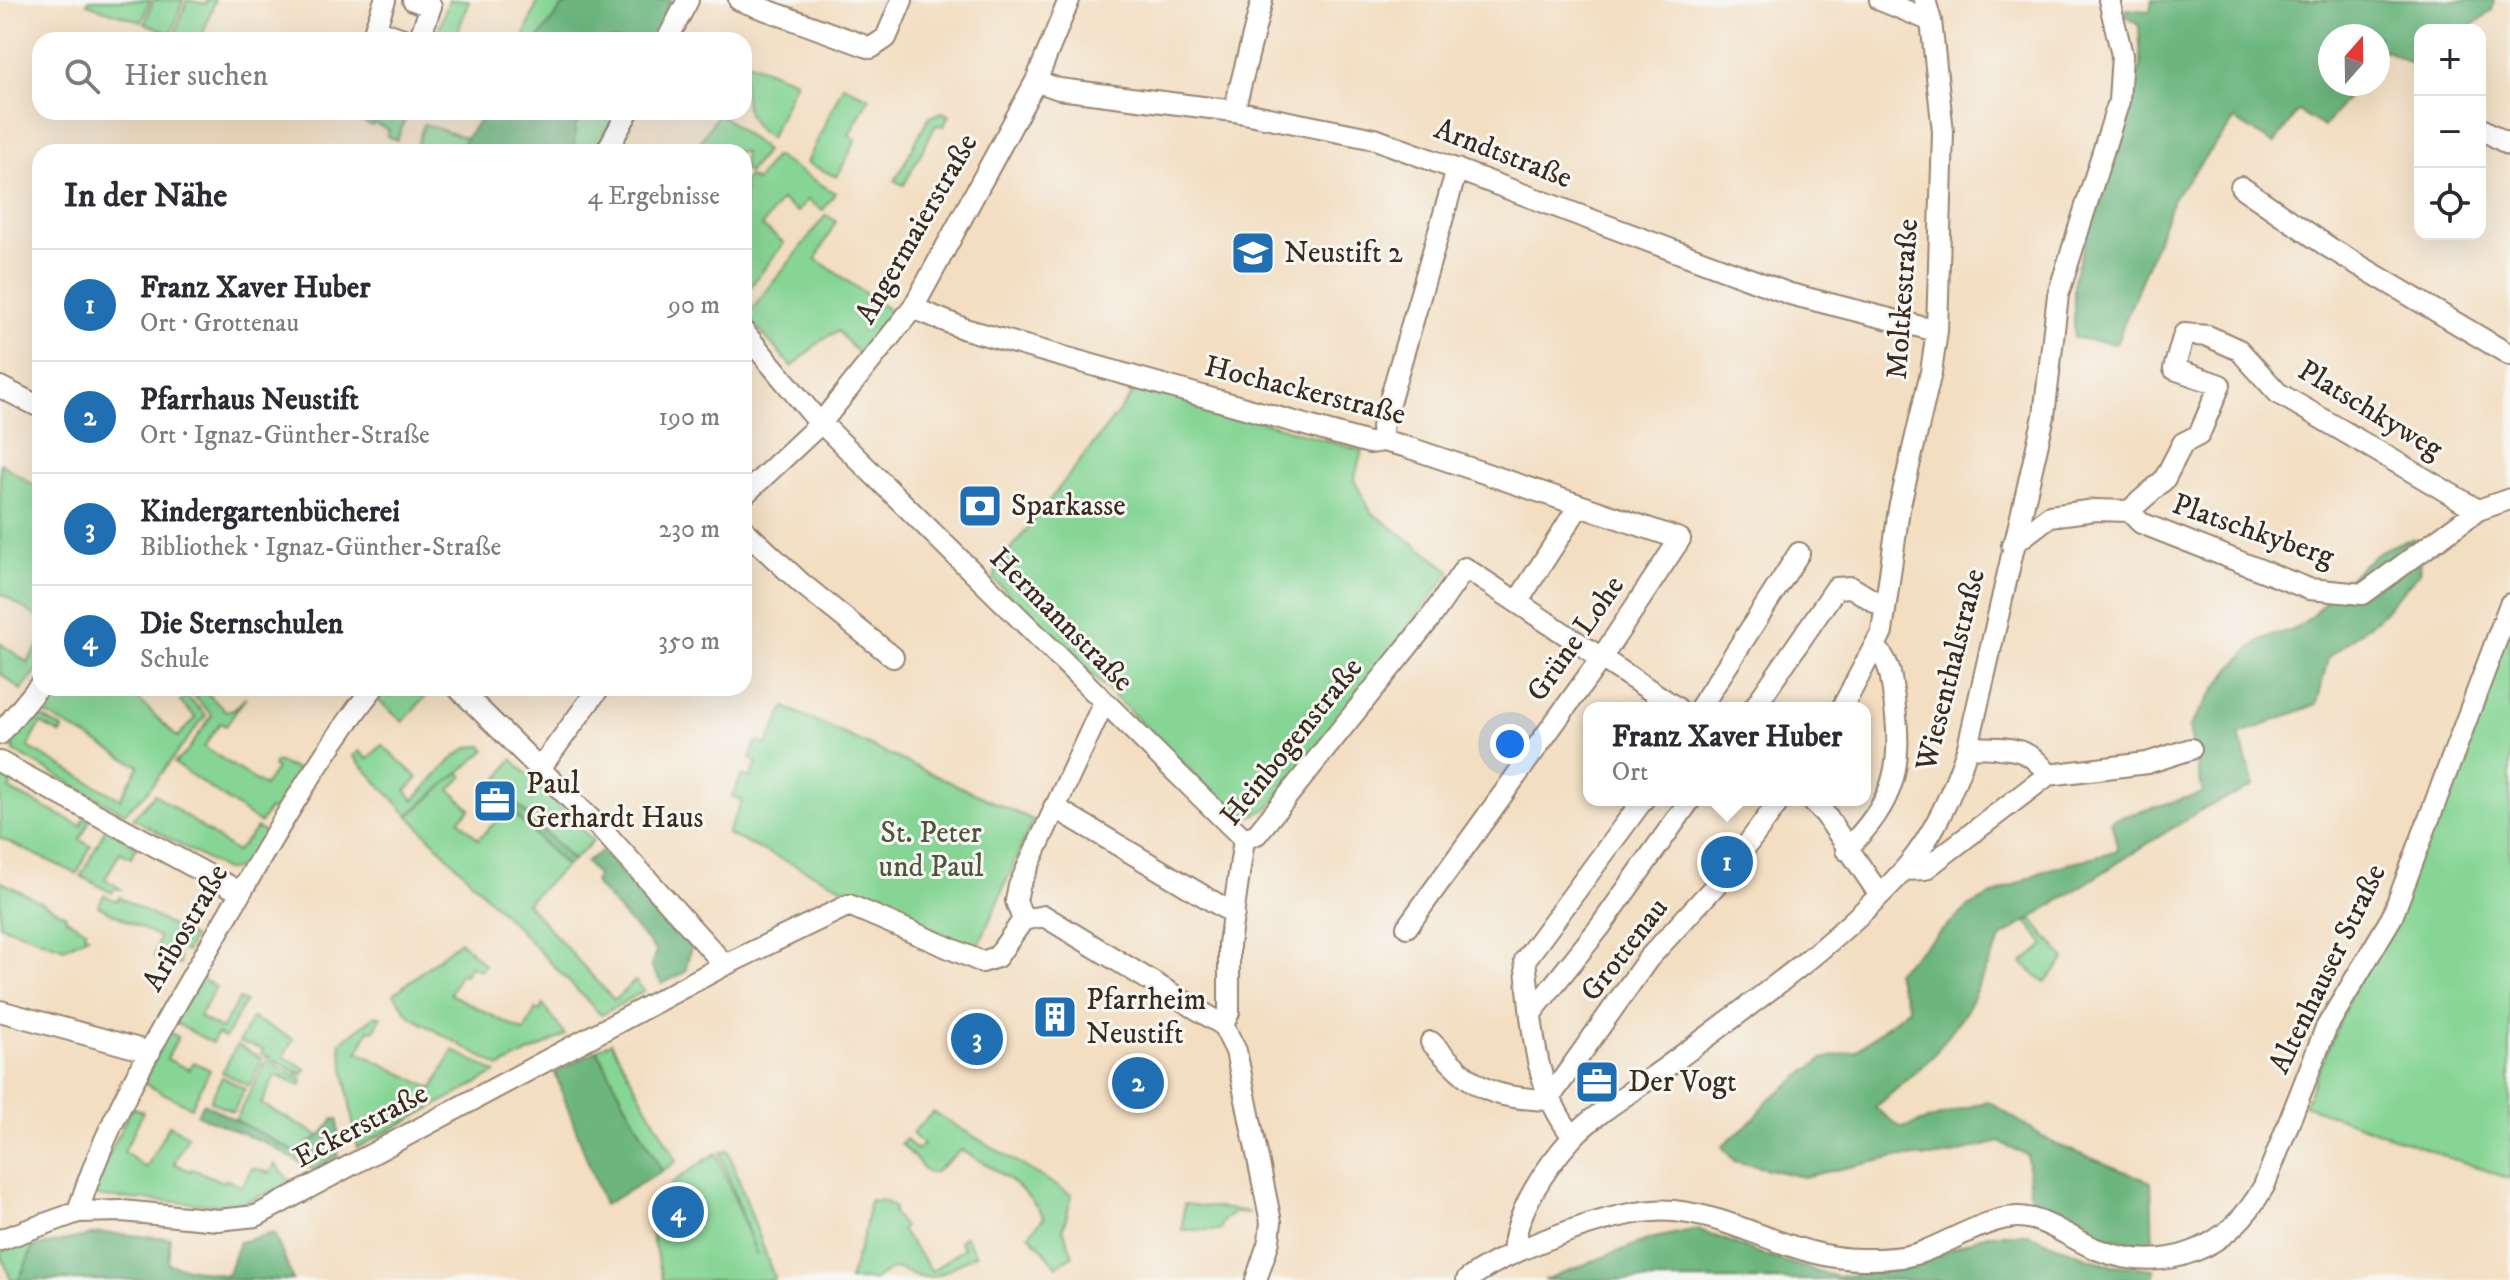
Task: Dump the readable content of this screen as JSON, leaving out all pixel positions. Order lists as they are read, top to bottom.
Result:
{
  "streets": {
    "street": [
      "Arndtstraße",
      "Angermaierstraße",
      "Moltkestraße",
      "Hochackerstraße",
      "Platschkyweg",
      "Platschkyberg",
      "Hermannstraße",
      "Grüne Lohe",
      "Wiesenthalstraße",
      "Heinbogenstraße",
      "Aribostraße",
      "Grottenau",
      "Altenhauser Straße",
      "Eckerstraße"
    ]
  },
  "crossings": [
    ["Arndtstraße", "Angermaierstraße"],
    ["Arndtstraße", "Moltkestraße"],
    ["Angermaierstraße", "Hochackerstraße"],
    ["Angermaierstraße", "Hermannstraße"],
    ["Hochackerstraße", "Grüne Lohe"],
    ["Platschkyweg", "Platschkyberg"],
    ["Platschkyberg", "Wiesenthalstraße"],
    ["Hermannstraße", "Heinbogenstraße"],
    ["Wiesenthalstraße", "Grottenau"],
    ["Wiesenthalstraße", "Altenhauser Straße"],
    ["Aribostraße", "Eckerstraße"]
  ],
  "parks": ["St. Peter und Paul"],
  "places": {
    "school or university": ["Neustift 2"],
    "bank": ["Sparkasse"],
    "office": ["Paul Gerhardt Haus", "Der Vogt"],
    "building": ["Pfarrheim Neustift"]
  },
  "north": "top",
  "page": {
    "map_buttons": ["+", "−"],
    "search": "Hier suchen",
    "heading": ["In der Nähe", "4 Ergebnisse"],
    "list": [
      {
        "mark": "1",
        "name": "Franz Xaver Huber",
        "note": "Ort · Grottenau",
        "value": "90 m"
      },
      {
        "mark": "2",
        "name": "Pfarrhaus Neustift",
        "note": "Ort · Ignaz-Günther-Straße",
        "value": "190 m"
      },
      {
        "mark": "3",
        "name": "Kindergartenbücherei",
        "note": "Bibliothek · Ignaz-Günther-Straße",
        "value": "230 m"
      },
      {
        "mark": "4",
        "name": "Die Sternschulen",
        "note": "Schule",
        "value": "350 m"
      }
    ],
    "popup": ["Franz Xaver Huber", "Ort"],
    "pins": [
      "1",
      "3",
      "2",
      "4"
    ]
  }
}
